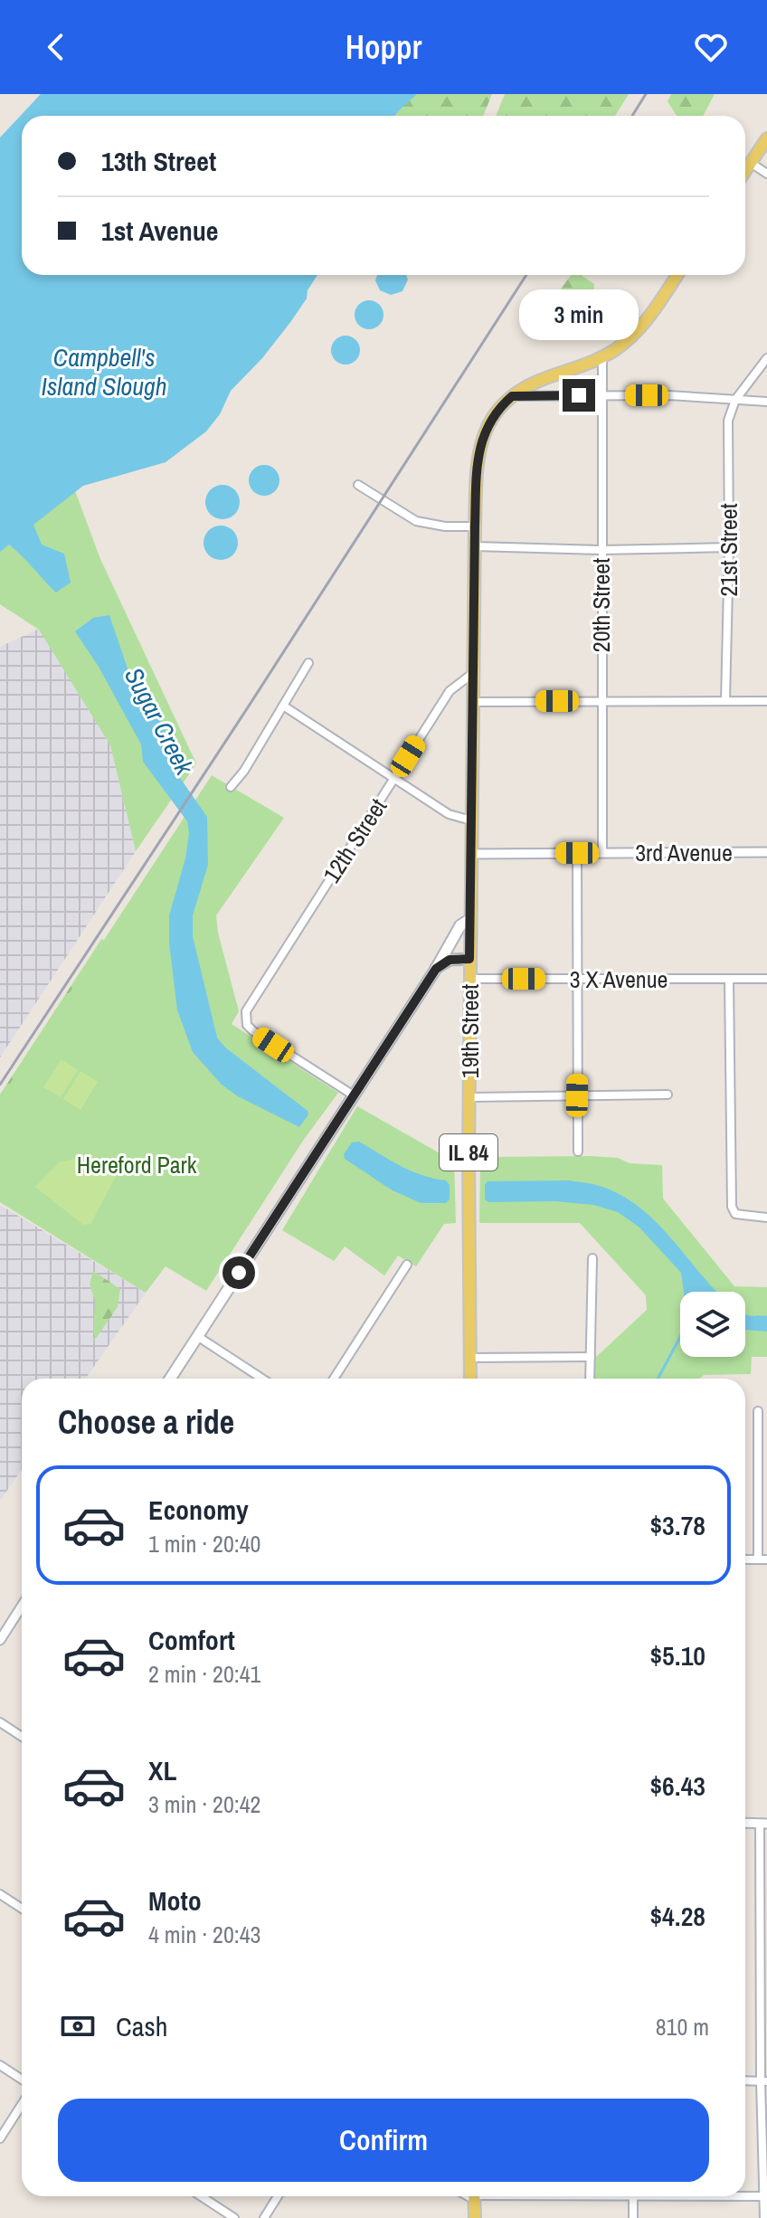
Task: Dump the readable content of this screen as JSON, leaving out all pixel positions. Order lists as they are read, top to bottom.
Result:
{
  "streets": {
    "main road": ["19th Street", "IL 84"],
    "street": [
      "21st Street",
      "20th Street",
      "12th Street",
      "3rd Avenue",
      "3 X Avenue"
    ]
  },
  "crossings": [
    ["20th Street", "3rd Avenue"],
    ["20th Street", "19th Street"],
    ["20th Street", "IL 84"],
    ["12th Street", "19th Street"],
    ["3rd Avenue", "19th Street"],
    ["3 X Avenue", "19th Street"],
    ["19th Street", "IL 84"]
  ],
  "water": ["Campbell's Island Slough", "Sugar Creek"],
  "parks": ["Hereford Park"],
  "page": {
    "header": "Hoppr",
    "banner": ["13th Street", "1st Avenue"],
    "bubble": "3 min",
    "heading": "Choose a ride",
    "list": [
      {
        "name": "Economy",
        "note": "1 min · 20:40",
        "value": "$3.78"
      },
      {
        "name": "Comfort",
        "note": "2 min · 20:41",
        "value": "$5.10"
      },
      {
        "name": "XL",
        "note": "3 min · 20:42",
        "value": "$6.43"
      },
      {
        "name": "Moto",
        "note": "4 min · 20:43",
        "value": "$4.28"
      }
    ],
    "pay": ["Cash", "810 m"],
    "buttons": "Confirm"
  }
}
